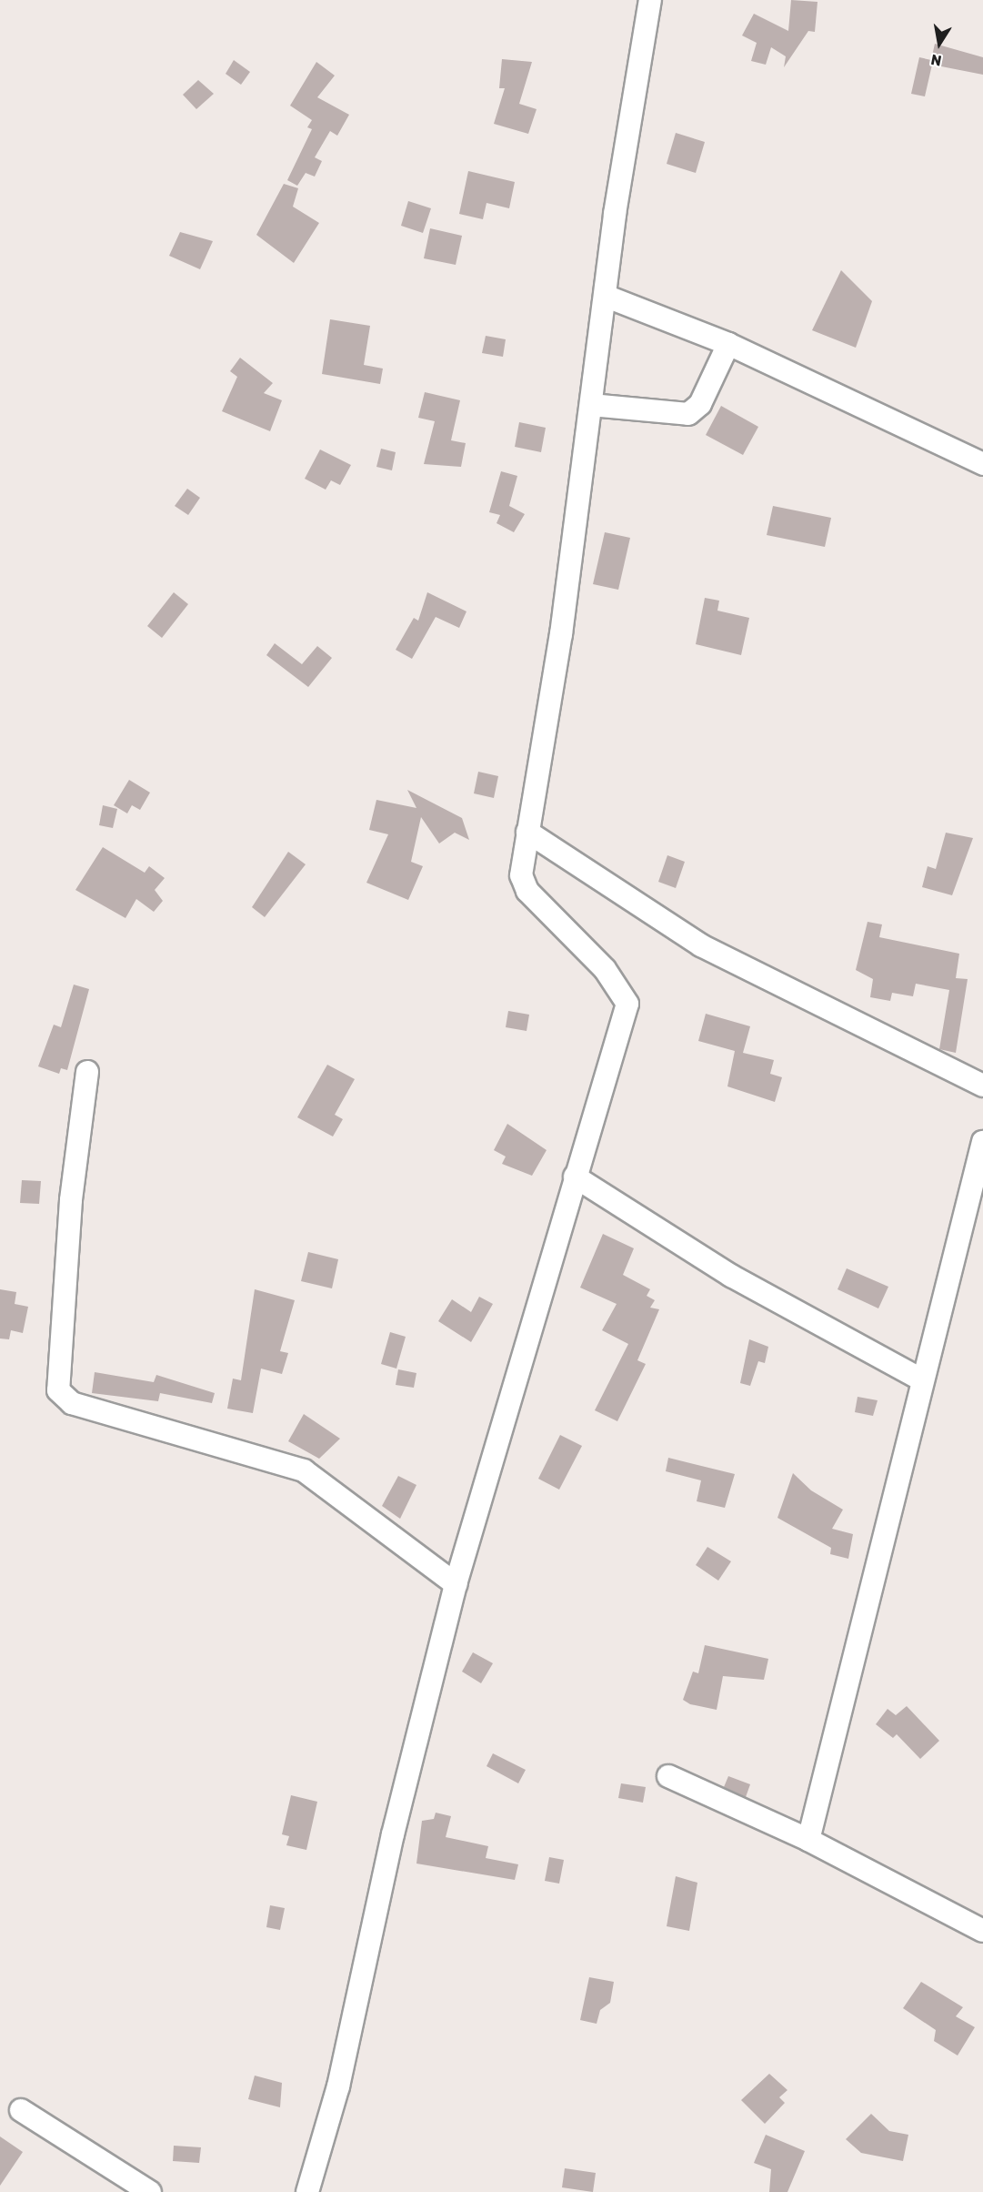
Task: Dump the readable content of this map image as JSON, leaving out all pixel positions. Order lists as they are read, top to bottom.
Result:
{
  "north": "bottom"
}
